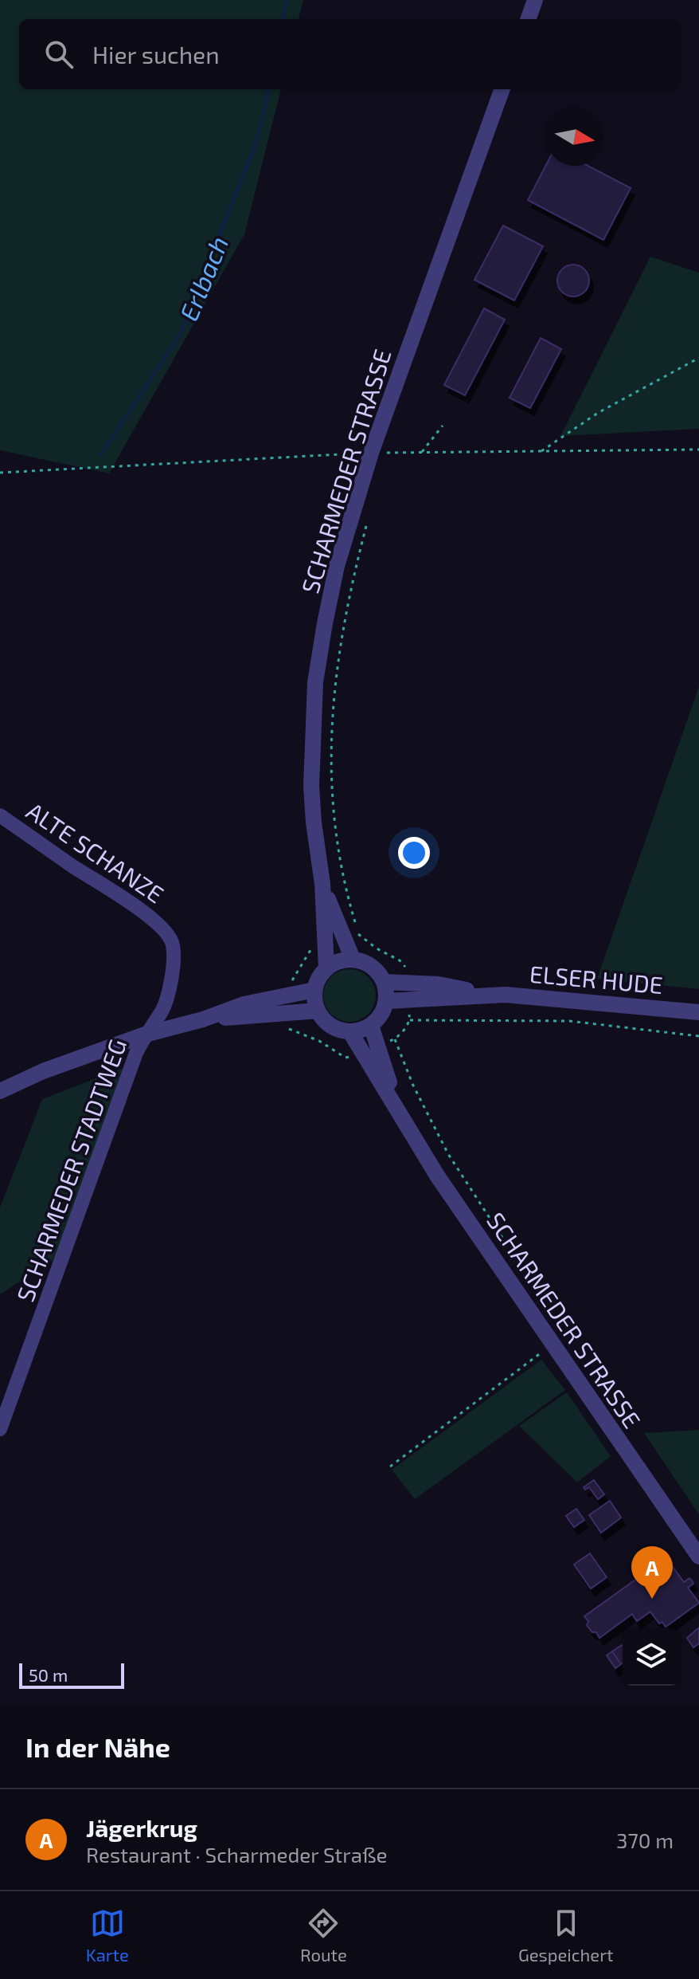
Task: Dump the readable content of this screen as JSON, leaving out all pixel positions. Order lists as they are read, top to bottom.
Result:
{
  "streets": {
    "street": [
      "SCHARMEDER STRASSE",
      "ALTE SCHANZE",
      "ELSER HUDE",
      "SCHARMEDER STADTWEG"
    ]
  },
  "crossings": [
    ["SCHARMEDER STRASSE", "ELSER HUDE"],
    ["ALTE SCHANZE", "SCHARMEDER STADTWEG"]
  ],
  "water": ["Erlbach"],
  "scale_bar": "50 m",
  "north": "right",
  "page": {
    "search": "Hier suchen",
    "pins": "A",
    "scale": "50 m",
    "heading": "In der Nähe",
    "list": [
      {
        "mark": "A",
        "name": "Jägerkrug",
        "note": "Restaurant · Scharmeder Straße",
        "value": "370 m"
      }
    ],
    "nav": ["Karte", "Route", "Gespeichert"]
  }
}
